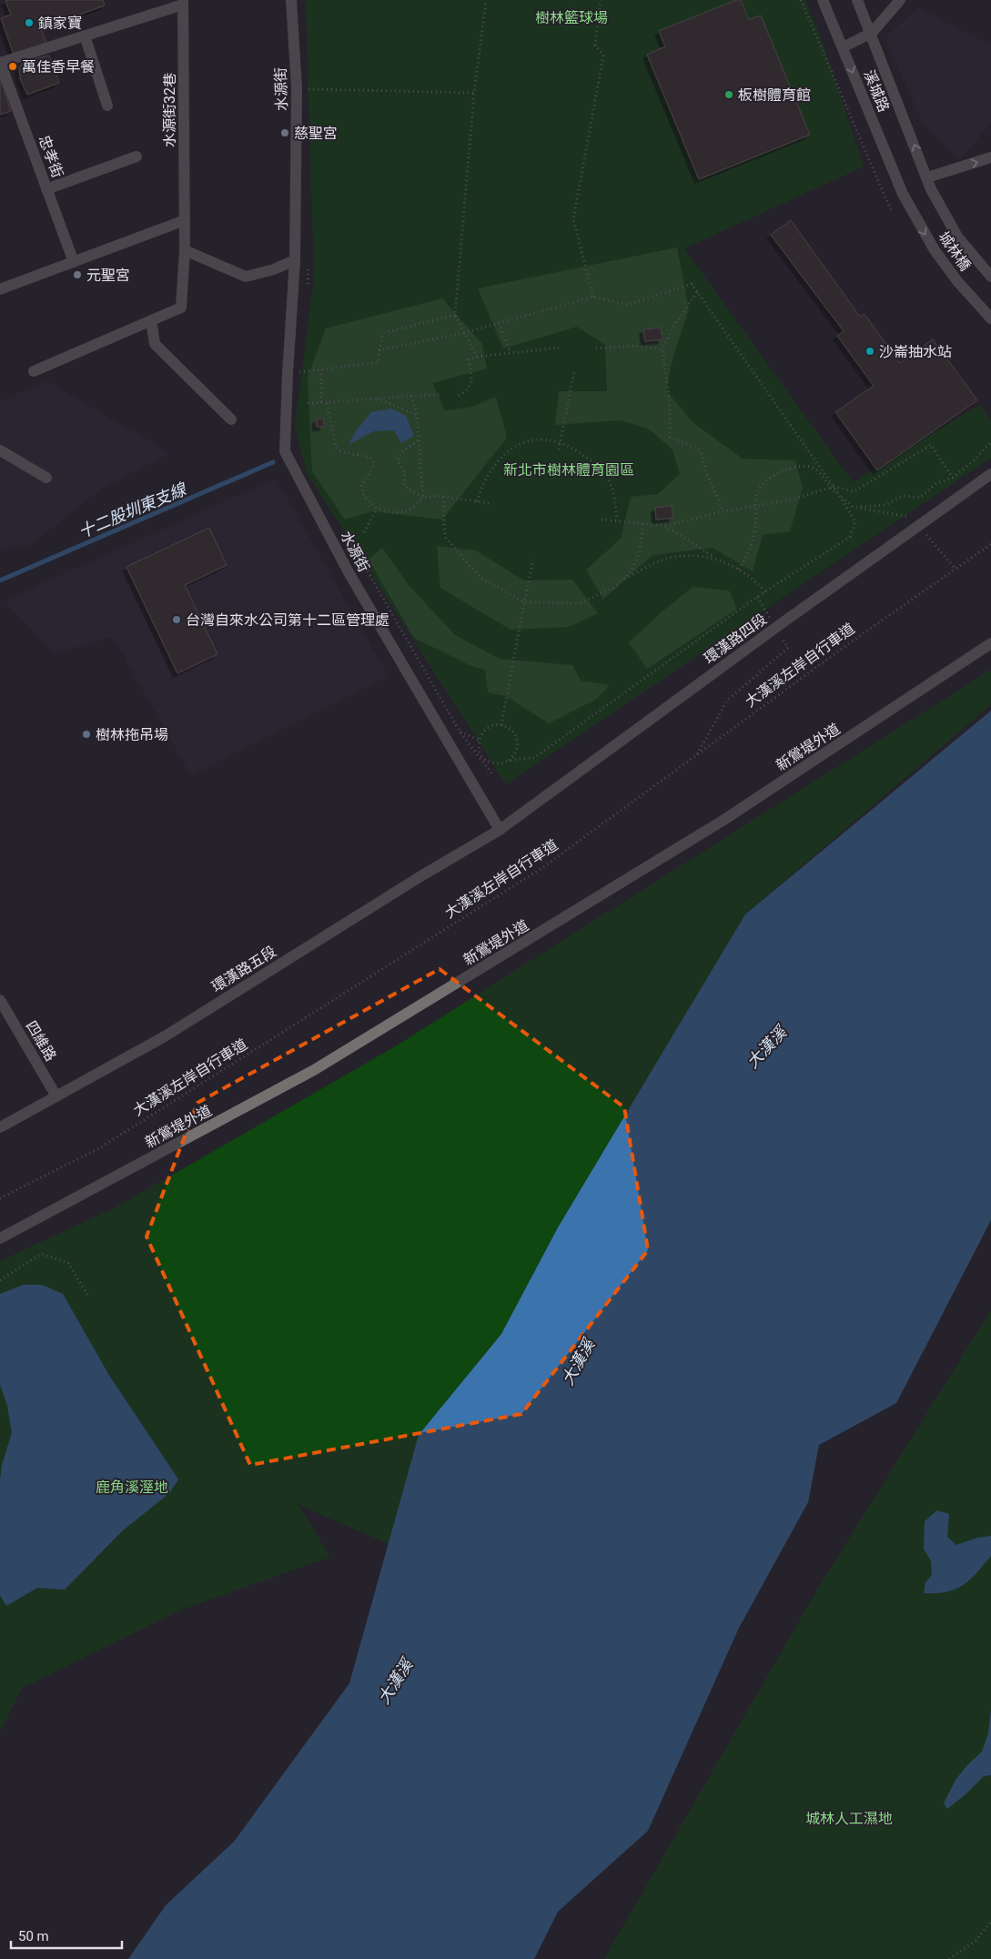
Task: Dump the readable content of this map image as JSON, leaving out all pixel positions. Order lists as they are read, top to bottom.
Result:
{
  "streets": {
    "street": [
      "水源街",
      "溪城路",
      "水源街32巷",
      "忠孝街",
      "城林橋",
      "環漢路四段",
      "新鶯堤外道",
      "環漢路五段",
      "四維路"
    ],
    "path": ["大漢溪左岸自行車道"]
  },
  "crossings": [
    ["水源街", "環漢路四段"],
    ["水源街", "環漢路五段"],
    ["溪城路", "城林橋"],
    ["環漢路四段", "環漢路五段"],
    ["環漢路五段", "四維路"]
  ],
  "water": ["十二股圳東支線", "大漢溪"],
  "parks": [
    "樹林籃球場",
    "新北市樹林體育園區",
    "鹿角溪溼地",
    "城林人工濕地"
  ],
  "places": [
    "鎮家寶",
    "萬佳香早餐",
    "板樹體育館",
    "慈聖宮",
    "元聖宮",
    "沙崙抽水站",
    "台灣自來水公司第十二區管理處",
    "樹林拖吊場"
  ],
  "scale_bar": "50 m"
}
